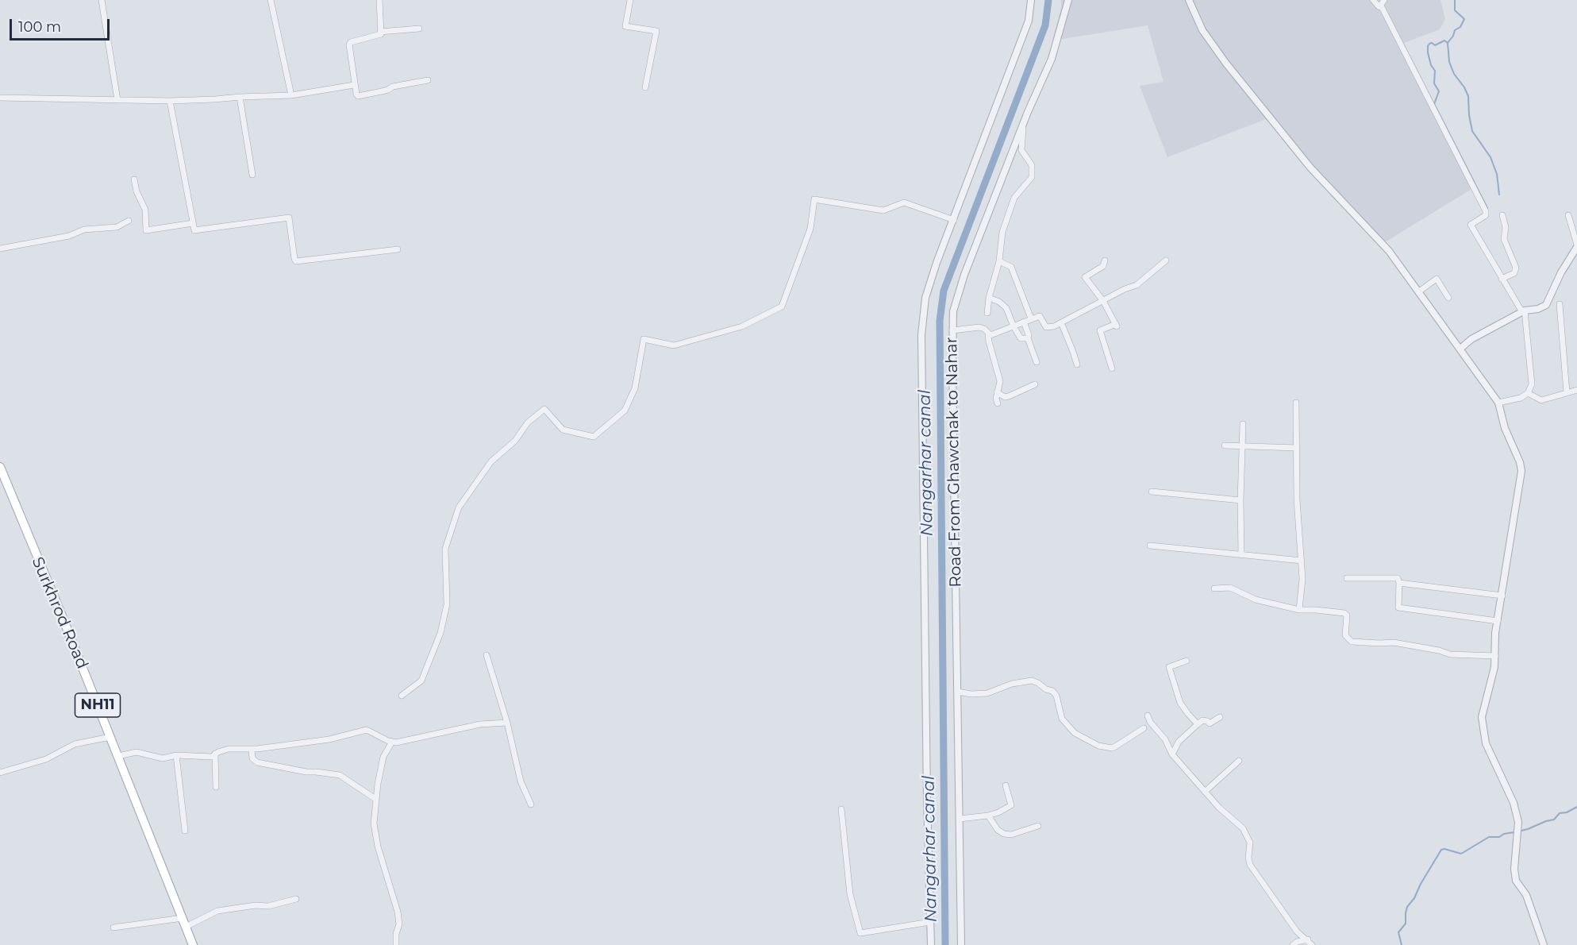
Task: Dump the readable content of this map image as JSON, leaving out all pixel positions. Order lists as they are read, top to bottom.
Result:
{
  "streets": {
    "main road": ["Surkhrod Road", "NH11"],
    "street": ["Road From Ghawchak to Nahar"]
  },
  "water": ["Nangarhar canal"],
  "scale_bar": "100 m"
}
